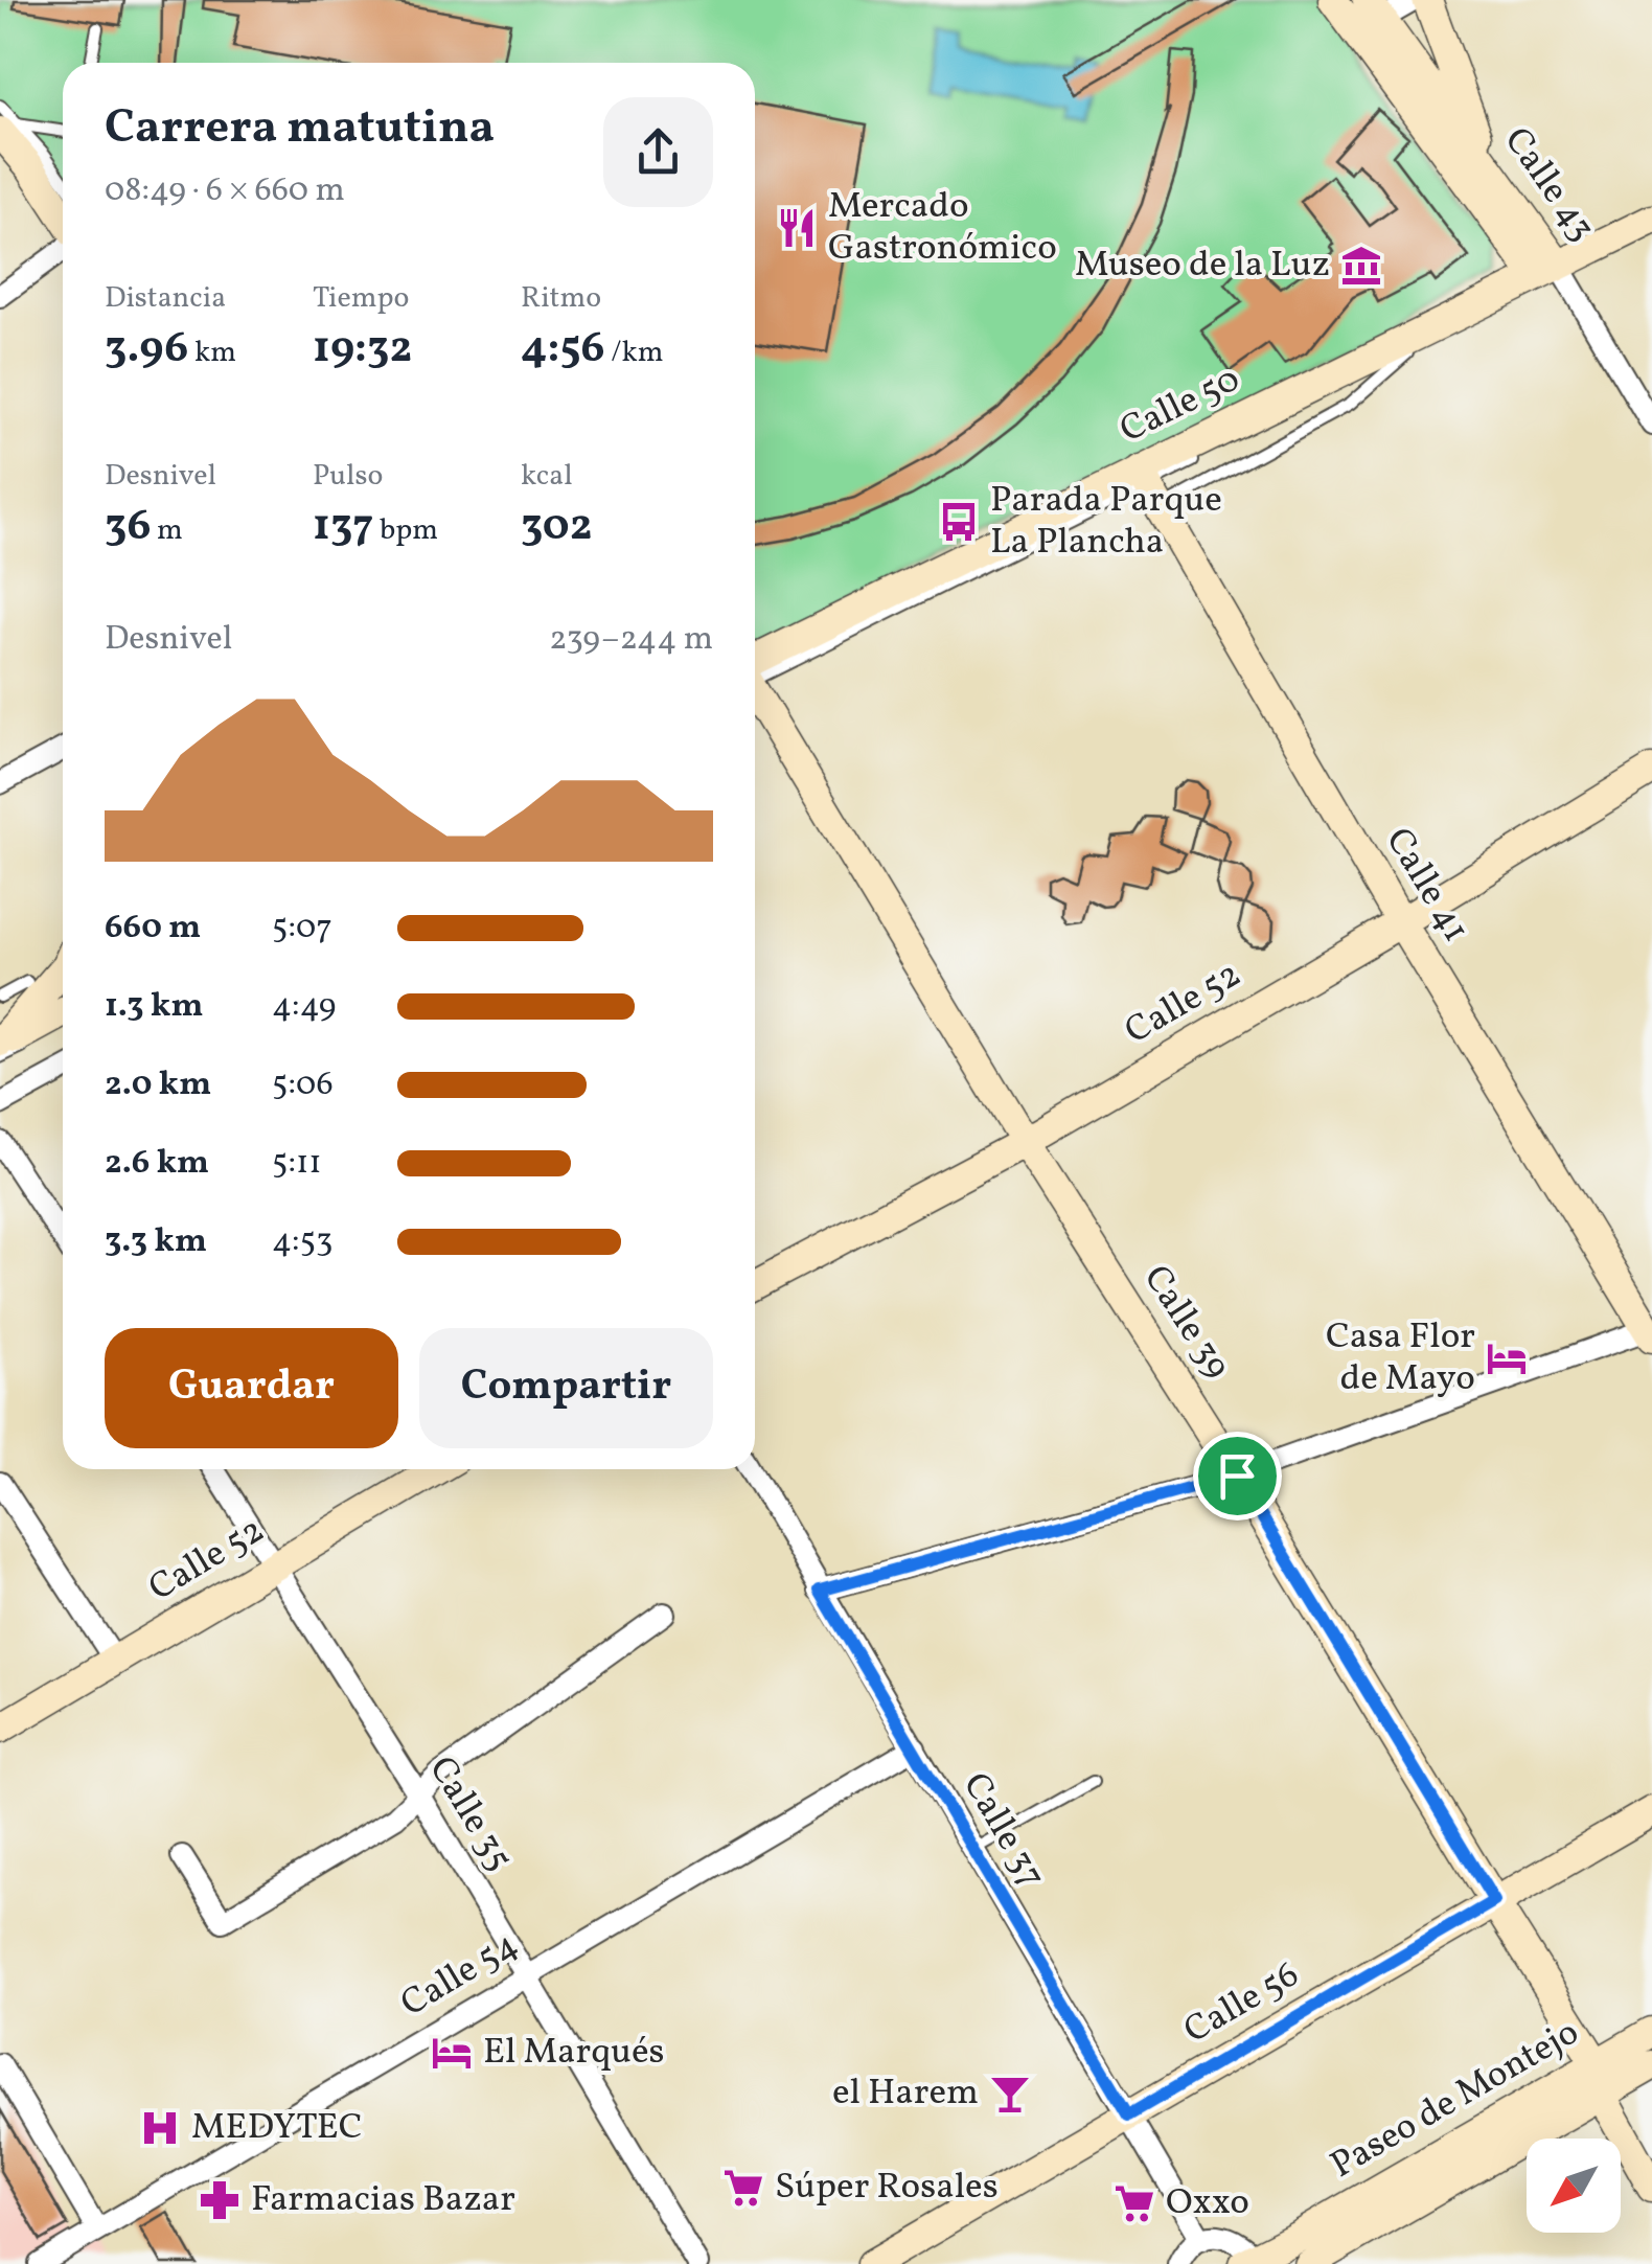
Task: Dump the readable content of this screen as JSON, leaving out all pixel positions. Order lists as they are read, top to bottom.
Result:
{
  "streets": {
    "main road": [
      "Calle 43",
      "Calle 50",
      "Calle 41",
      "Calle 52",
      "Calle 39",
      "Calle 56",
      "Paseo de Montejo"
    ],
    "street": ["Calle 35", "Calle 37", "Calle 54"]
  },
  "crossings": [
    ["Calle 43", "Calle 50"],
    ["Calle 50", "Calle 41"],
    ["Calle 41", "Calle 52"],
    ["Calle 52", "Calle 39"],
    ["Calle 52", "Calle 35"],
    ["Calle 39", "Calle 56"],
    ["Calle 39", "Paseo de Montejo"],
    ["Calle 35", "Calle 54"],
    ["Calle 37", "Calle 54"],
    ["Calle 37", "Calle 56"]
  ],
  "places": {
    "restaurant": ["Mercado Gastronómico"],
    "museum": ["Museo de la Luz"],
    "bus stop": ["Parada Parque La Plancha"],
    "hotel": ["Casa Flor de Mayo", "El Marqués"],
    "bar": ["el Harem"],
    "hospital": ["MEDYTEC"],
    "supermarket": ["Súper Rosales", "Oxxo"],
    "pharmacy": ["Farmacias Bazar"]
  },
  "north": "bottom left",
  "page": {
    "heading": ["Carrera matutina", "08:49 · 6 × 660 m"],
    "stats": [
      ["Distancia", "3.96 km"],
      ["Tiempo", "19:32"],
      ["Ritmo", "4:56 /km"],
      ["Desnivel", "36 m"],
      ["Pulso", "137 bpm"],
      ["kcal", "302"]
    ],
    "chart": ["Desnivel", "239–244 m"],
    "list": [
      {
        "name": "660 m",
        "note": "5:07"
      },
      {
        "name": "1.3 km",
        "note": "4:49"
      },
      {
        "name": "2.0 km",
        "note": "5:06"
      },
      {
        "name": "2.6 km",
        "note": "5:11"
      },
      {
        "name": "3.3 km",
        "note": "4:53"
      }
    ],
    "buttons": ["Guardar", "Compartir"]
  }
}
